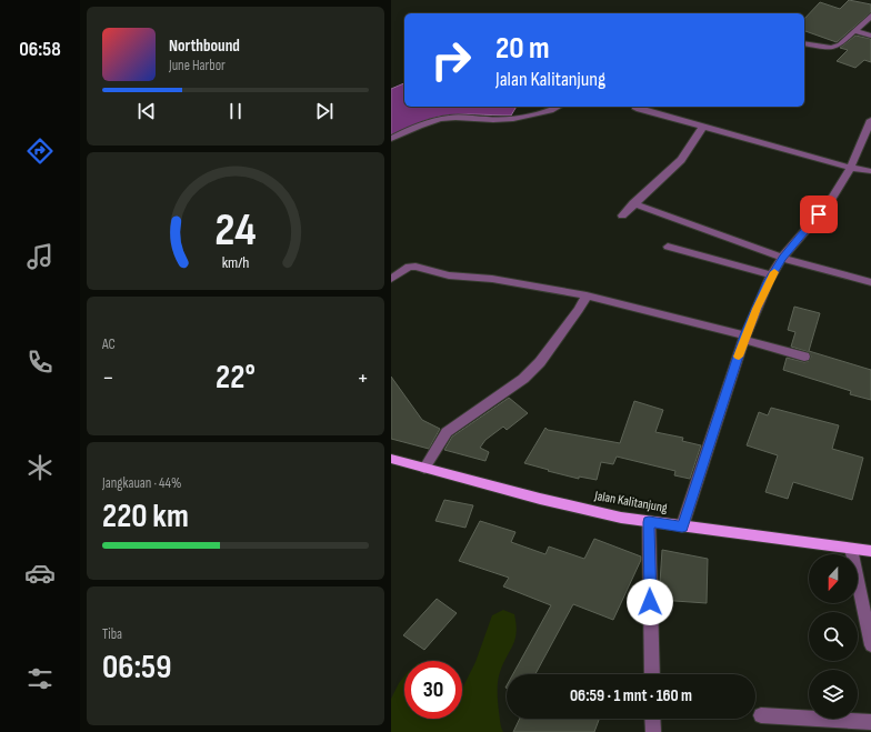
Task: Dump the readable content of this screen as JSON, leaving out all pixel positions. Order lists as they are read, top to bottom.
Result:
{
  "streets": {
    "main road": ["Jalan Kalitanjung"]
  },
  "north": "bottom",
  "page": {
    "tabs": "06:58",
    "turn": ["20 m", "Jalan Kalitanjung"],
    "song": ["Northbound", "June Harbor"],
    "tile": [
      "AC",
      ["Jangkauan · 44%", "220 km"],
      ["Tiba", "06:59"]
    ],
    "heat": ["−", "22°", "+"],
    "limit": "30",
    "trip": "06:59 · 1 mnt · 160 m",
    "gauge": ["24", "km/h"]
  }
}
